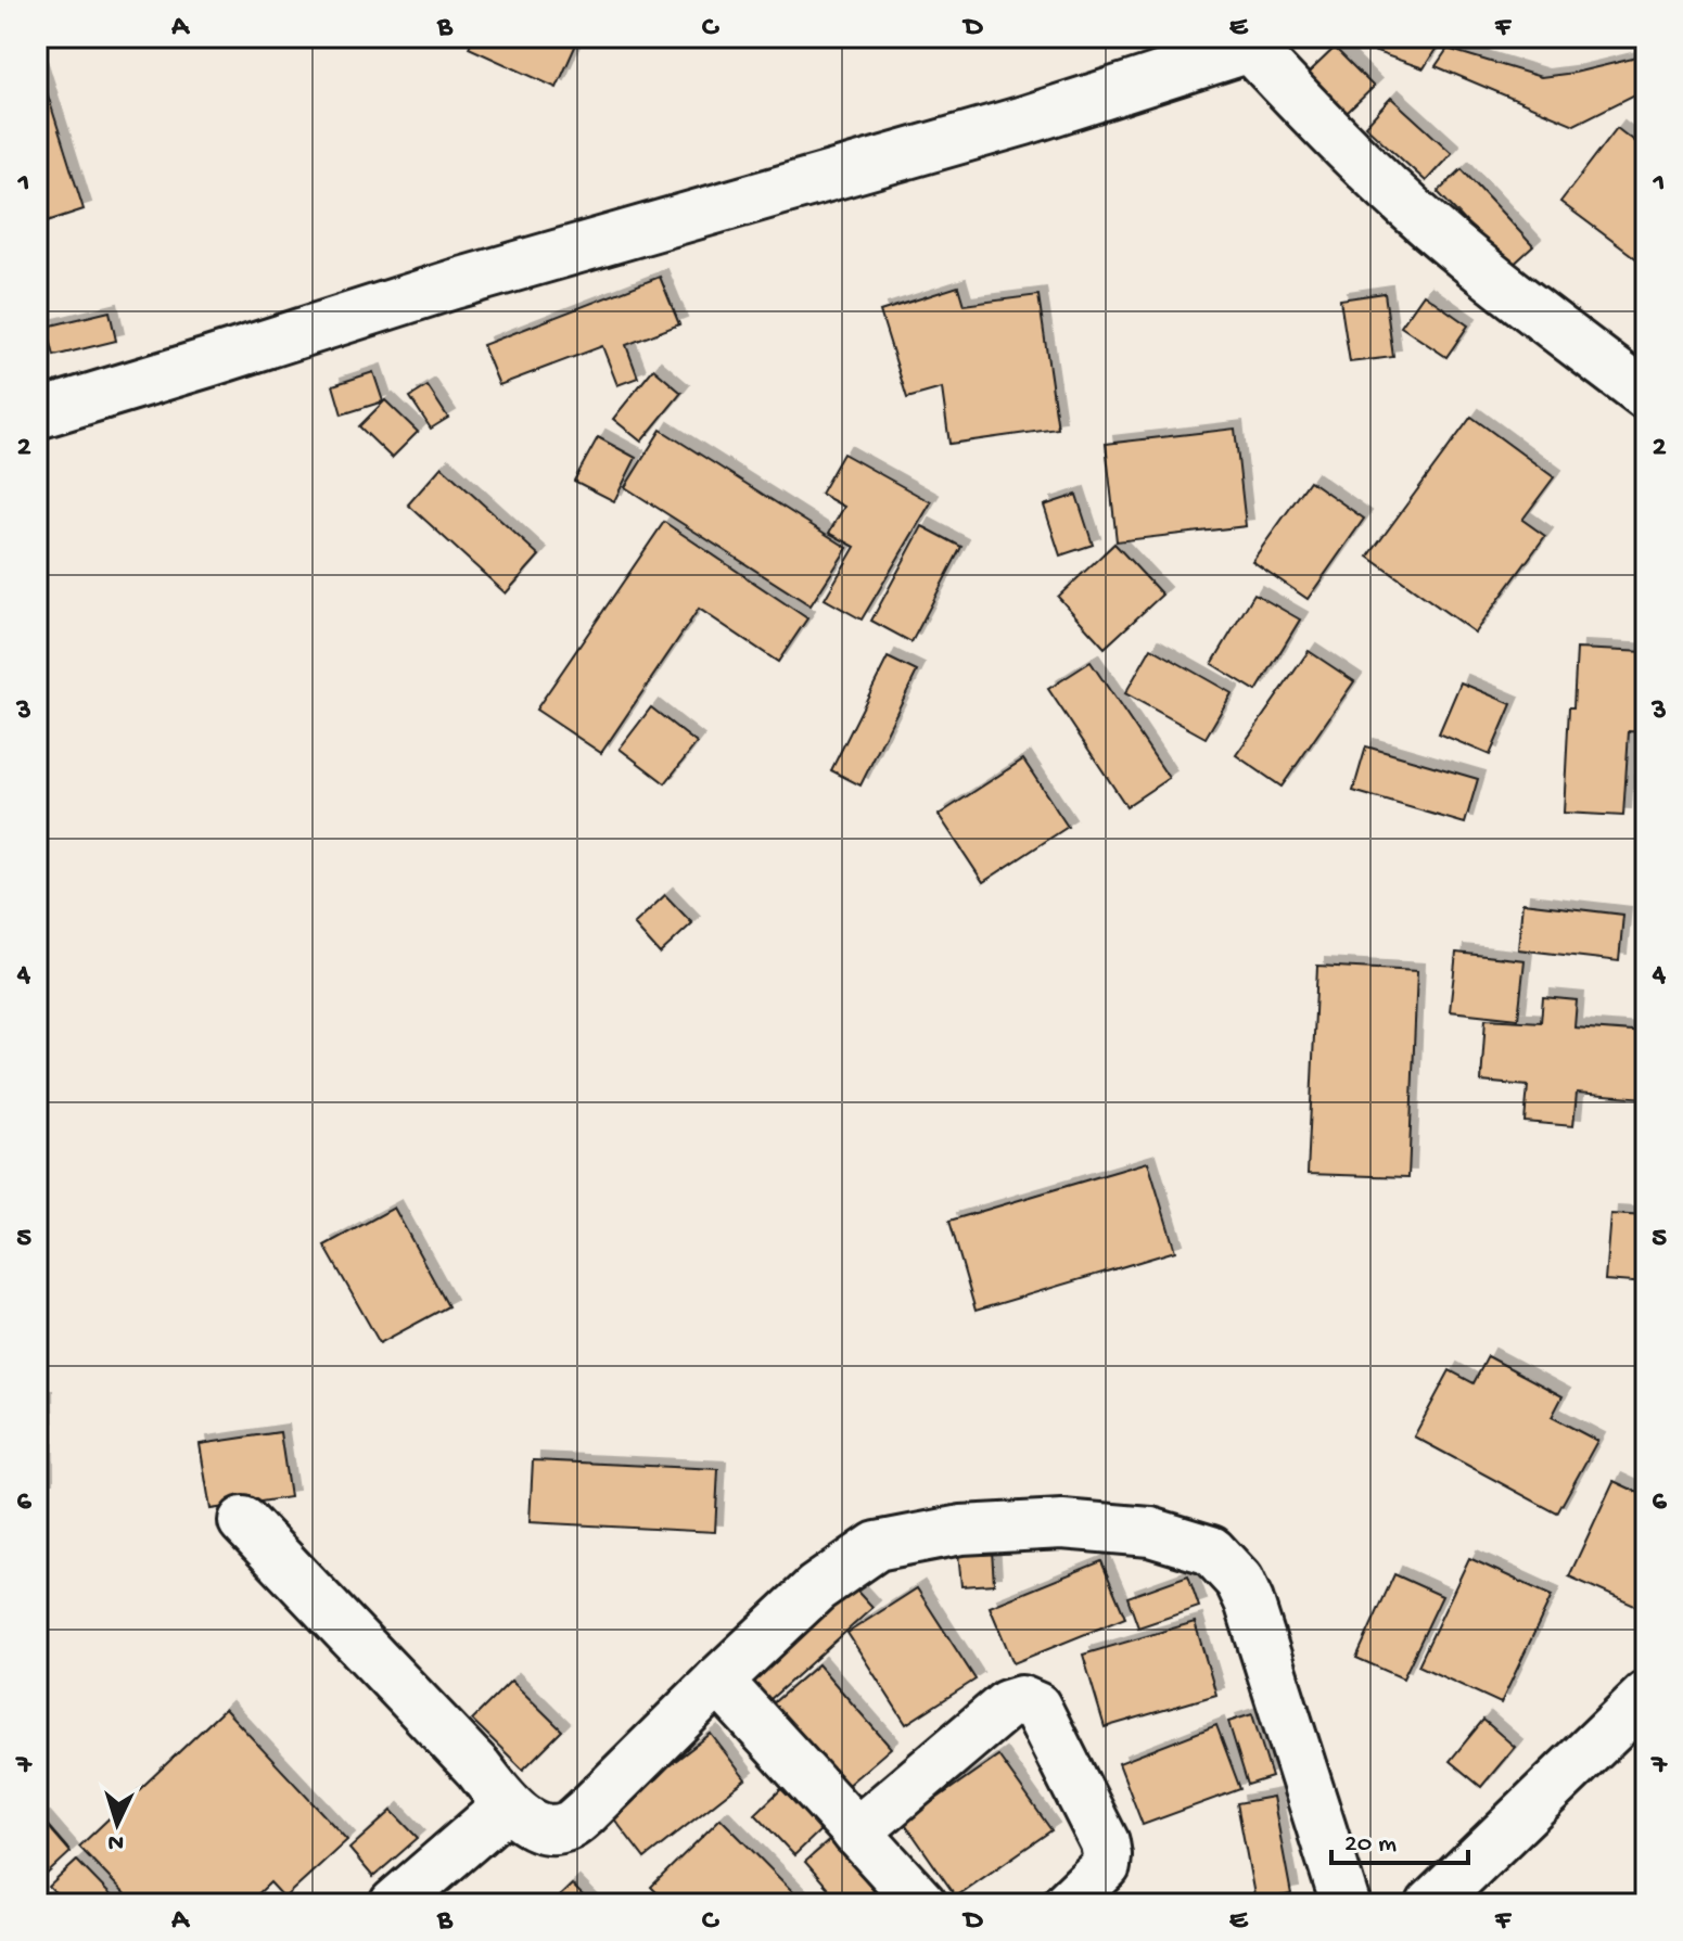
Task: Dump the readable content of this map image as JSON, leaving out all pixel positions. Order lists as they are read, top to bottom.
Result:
{
  "scale_bar": "20 m",
  "north": "bottom",
  "grid": {
    "columns": [
      "A",
      "B",
      "C",
      "D",
      "E",
      "F"
    ],
    "rows": [
      "1",
      "2",
      "3",
      "4",
      "5",
      "6",
      "7"
    ]
  }
}
